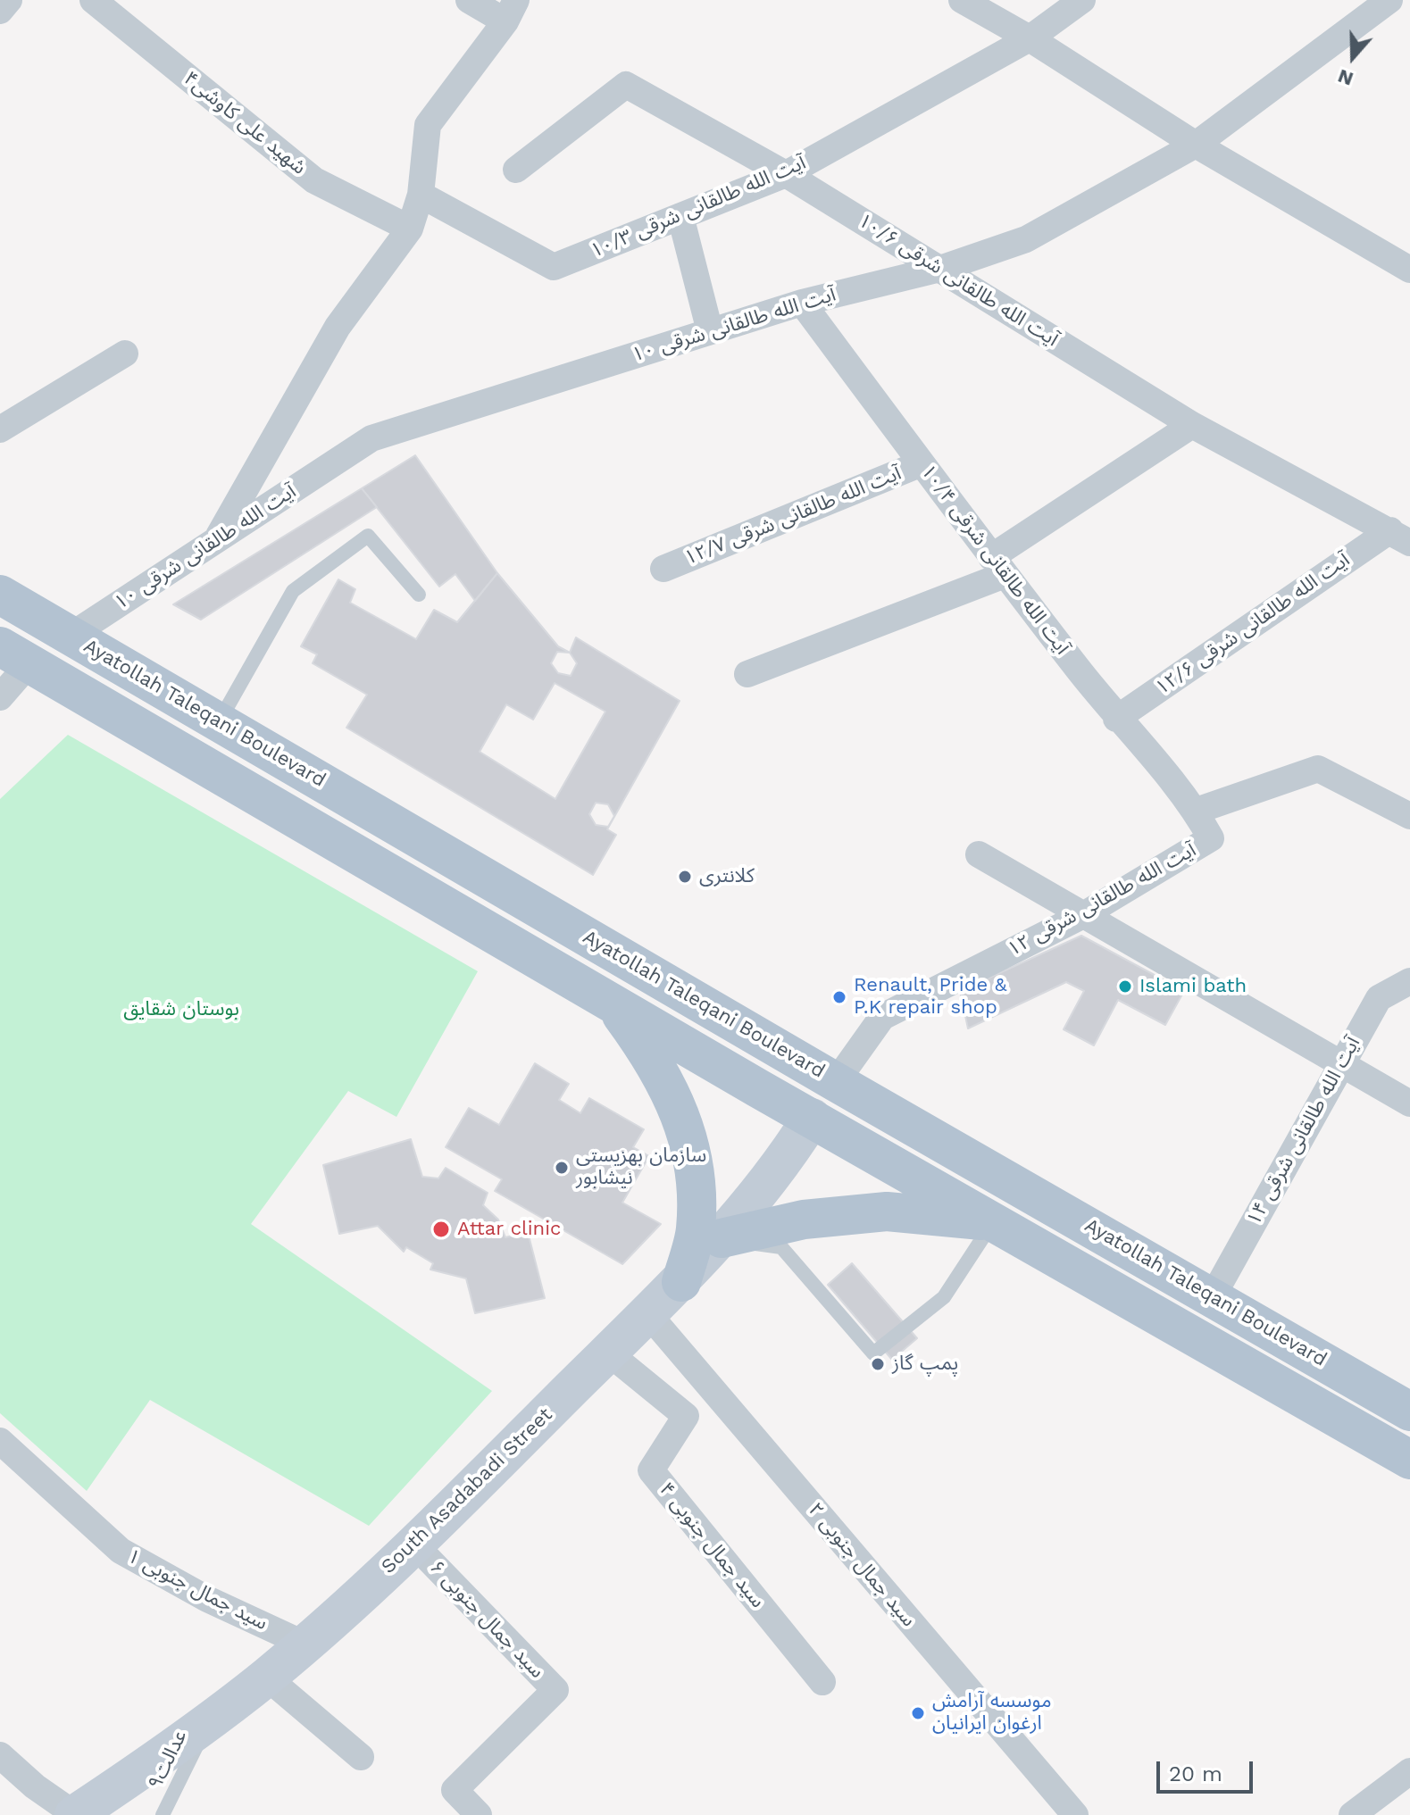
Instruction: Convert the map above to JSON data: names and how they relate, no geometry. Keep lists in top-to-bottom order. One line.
{"streets":{"main road":["Ayatollah Taleqani Boulevard","South Asadabadi Street"],"street":["شهید علی کاوشی۴","آیت الله طالقانی شرقی ۱۰/۳","آیت الله طالقانی شرقی ۱۰/۶","آیت الله طالقانی شرقی ۱۰","آیت الله طالقانی شرقی ۱۲/۷","آیت الله طالقانی شرقی ۱۰/۴","آیت الله طالقانی شرقی ۱۲/۶","آیت الله طالقانی شرقی ۱۲","آیت الله طالقانی شرقی ۱۴","سید جمال جنوبی ۴","سید جمال جنوبی ۲","سید جمال جنوبی ۱","سید جمال جنوبی ۶"],"lane":["عدالت۹"]},"crossings":[["آیت الله طالقانی شرقی ۱۰/۳","آیت الله طالقانی شرقی ۱۰/۶"],["آیت الله طالقانی شرقی ۱۰/۶","آیت الله طالقانی شرقی ۱۰"],["آیت الله طالقانی شرقی ۱۰/۶","آیت الله طالقانی شرقی ۱۲/۶"],["آیت الله طالقانی شرقی ۱۰","آیت الله طالقانی شرقی ۱۰/۴"],["آیت الله طالقانی شرقی ۱۰","Ayatollah Taleqani Boulevard"],["آیت الله طالقانی شرقی ۱۲/۷","آیت الله طالقانی شرقی ۱۰/۴"],["آیت الله طالقانی شرقی ۱۰/۴","آیت الله طالقانی شرقی ۱۲/۶"],["آیت الله طالقانی شرقی ۱۰/۴","آیت الله طالقانی شرقی ۱۲"],["Ayatollah Taleqani Boulevard","آیت الله طالقانی شرقی ۱۲"],["Ayatollah Taleqani Boulevard","آیت الله طالقانی شرقی ۱۴"],["South Asadabadi Street","سید جمال جنوبی ۴"],["South Asadabadi Street","سید جمال جنوبی ۲"],["South Asadabadi Street","سید جمال جنوبی ۱"],["South Asadabadi Street","سید جمال جنوبی ۶"],["South Asadabadi Street","عدالت۹"]],"parks":["بوستان شقایق"],"places":["کلانتری","Islami bath","Renault, Pride & P.K repair shop","سازمان بهزیستی نیشابور","Attar clinic","پمپ گاز","موسسه آرامش ارغوان ایرانیان"],"scale_bar":"20 m","north":"bottom"}
